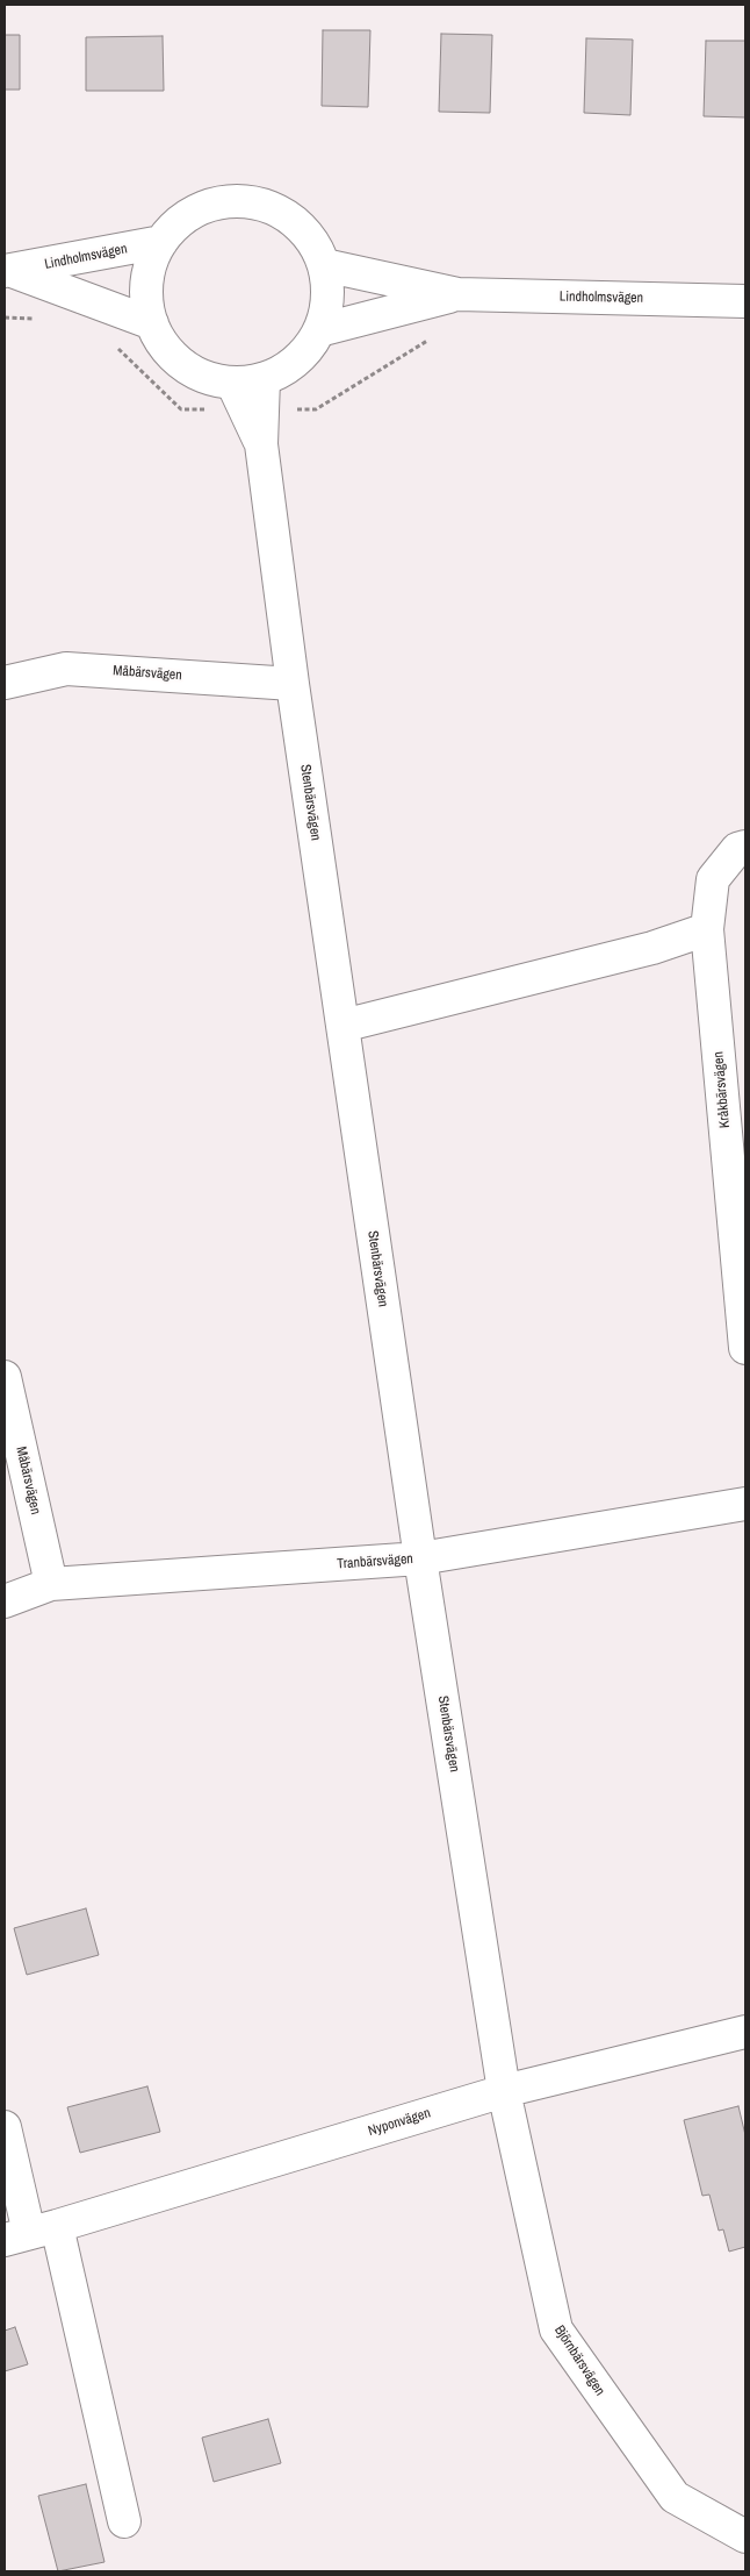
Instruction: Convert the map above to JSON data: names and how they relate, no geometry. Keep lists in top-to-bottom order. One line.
{"streets":{"street":["Lindholmsvägen","Måbärsvägen","Stenbärsvägen","Kråkbärsvägen","Tranbärsvägen","Nyponvägen","Björnbärsvägen"]},"crossings":[["Lindholmsvägen","Stenbärsvägen"],["Måbärsvägen","Stenbärsvägen"],["Måbärsvägen","Tranbärsvägen"],["Stenbärsvägen","Tranbärsvägen"],["Stenbärsvägen","Nyponvägen"],["Stenbärsvägen","Björnbärsvägen"],["Nyponvägen","Björnbärsvägen"]]}
